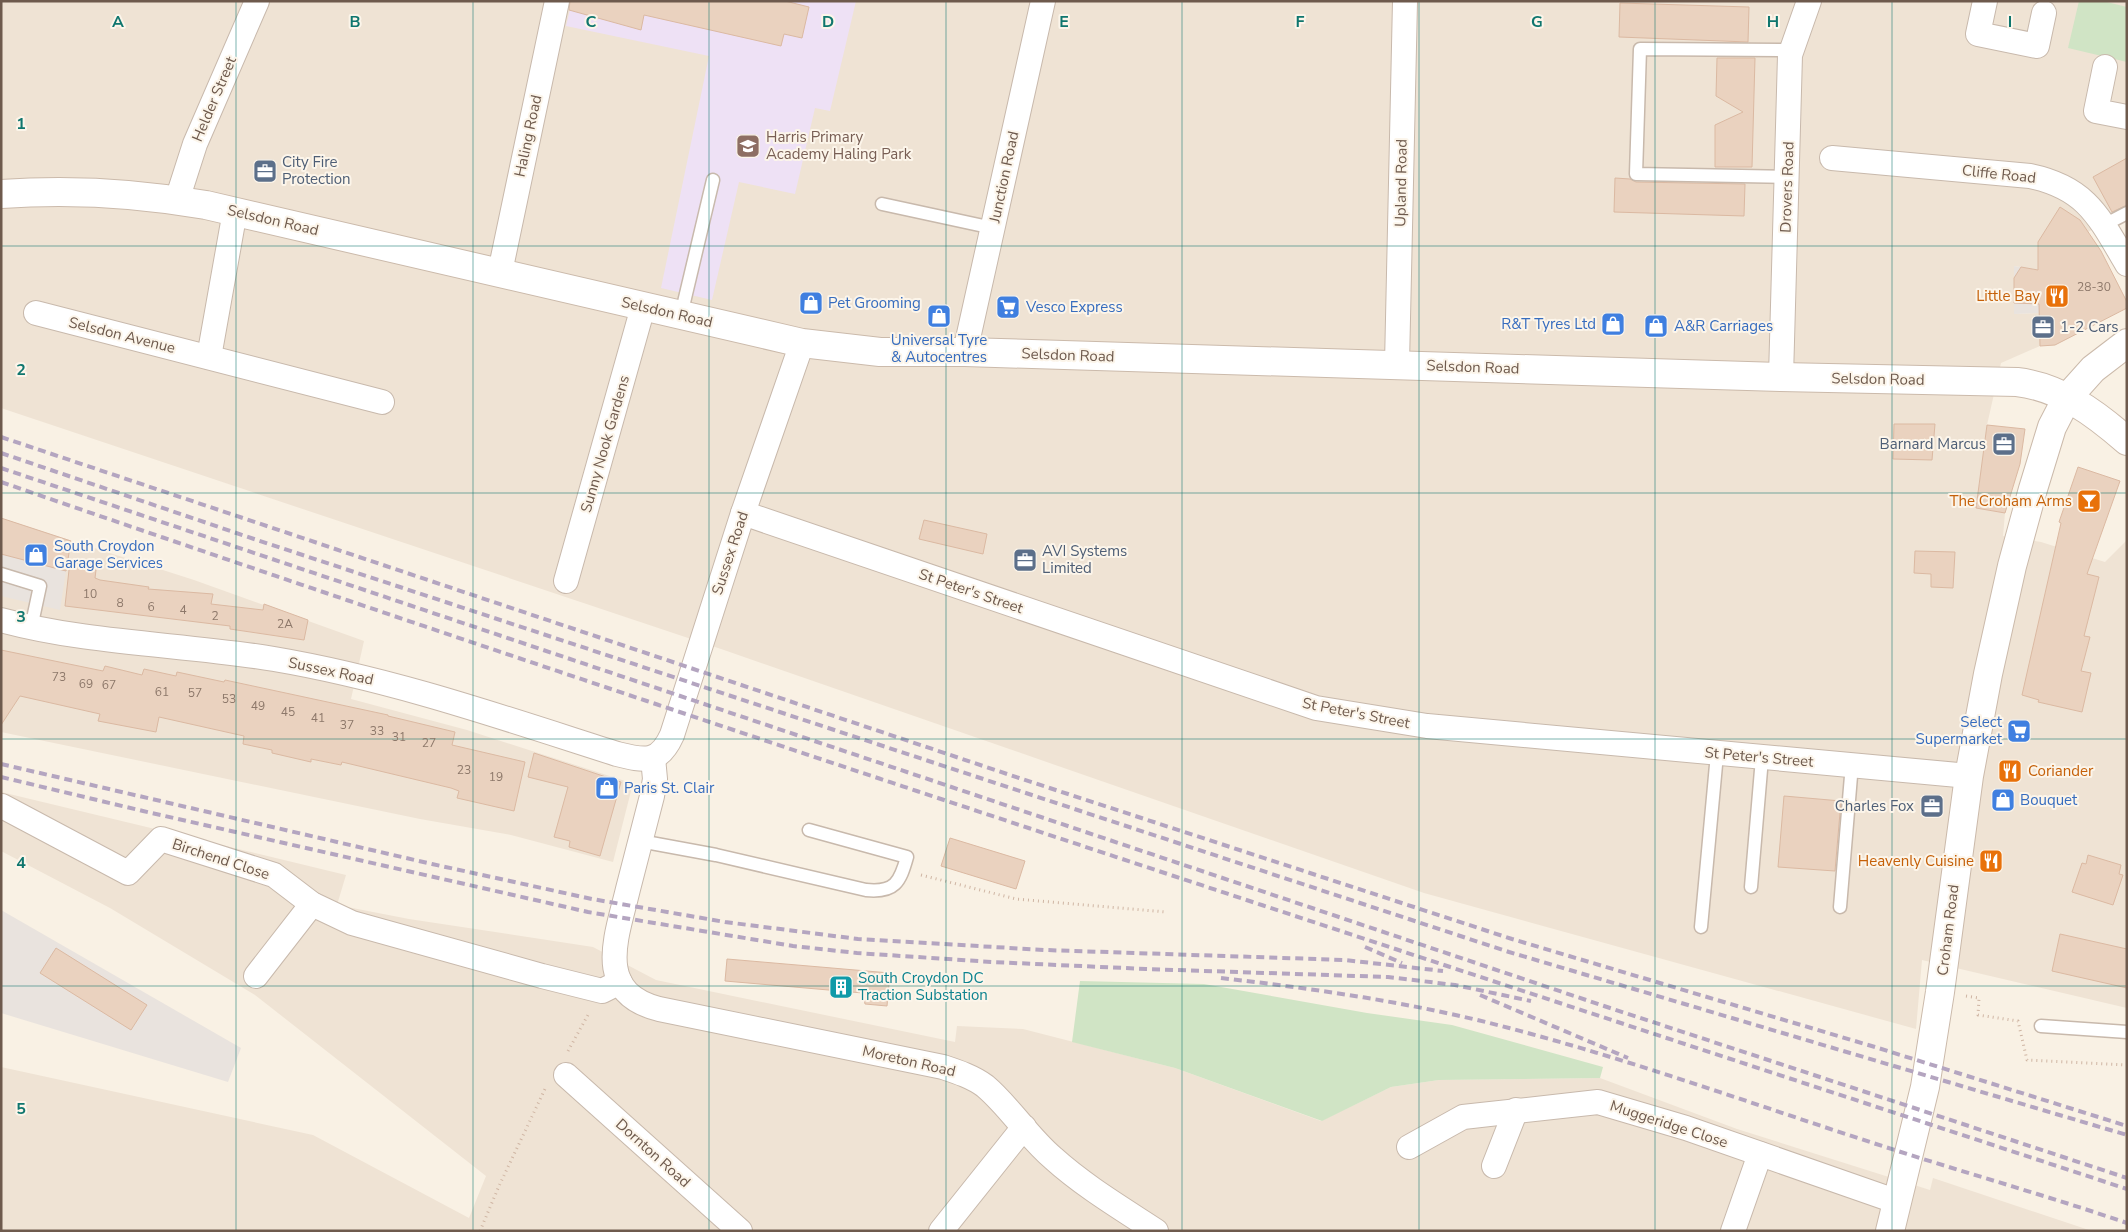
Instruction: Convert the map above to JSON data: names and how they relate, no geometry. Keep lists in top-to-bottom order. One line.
{"streets":{"main road":["Selsdon Road","Croham Road"],"street":["Helder Street","Haling Road","Cliffe Road","Junction Road","Upland Road","Drovers Road","Selsdon Avenue","Sunny Nook Gardens","Sussex Road","St Peter's Street","Birchend Close","Moreton Road","Muggeridge Close","Dornton Road"]},"crossings":[["Helder Street","Selsdon Road"],["Haling Road","Selsdon Road"],["Junction Road","Selsdon Road"],["Upland Road","Selsdon Road"],["Drovers Road","Selsdon Road"],["Selsdon Road","Sunny Nook Gardens"],["Selsdon Road","Sussex Road"],["Selsdon Road","Croham Road"],["Sussex Road","St Peter's Street"],["St Peter's Street","Croham Road"],["Birchend Close","Moreton Road"],["Croham Road","Muggeridge Close"]],"places":{"school or university":["Harris Primary Academy Haling Park"],"office":["City Fire Protection","1-2 Cars","Barnard Marcus","AVI Systems Limited","Charles Fox"],"restaurant":["Little Bay","Coriander","Heavenly Cuisine"],"shop":["Pet Grooming","Universal Tyre & Autocentres","R&T Tyres Ltd","A&R Carriages","South Croydon Garage Services","Paris St. Clair","Bouquet"],"supermarket":["Vesco Express","Select Supermarket"],"bar":["The Croham Arms"],"building":["South Croydon DC Traction Substation"]},"house_numbers":["28-30","10","8","6","4","2","2A","73","69","67","61","57","53","49","45","41","37","33","31","27","23","19"],"grid":{"columns":["A","B","C","D","E","F","G","H","I"],"rows":["1","2","3","4","5"]}}
